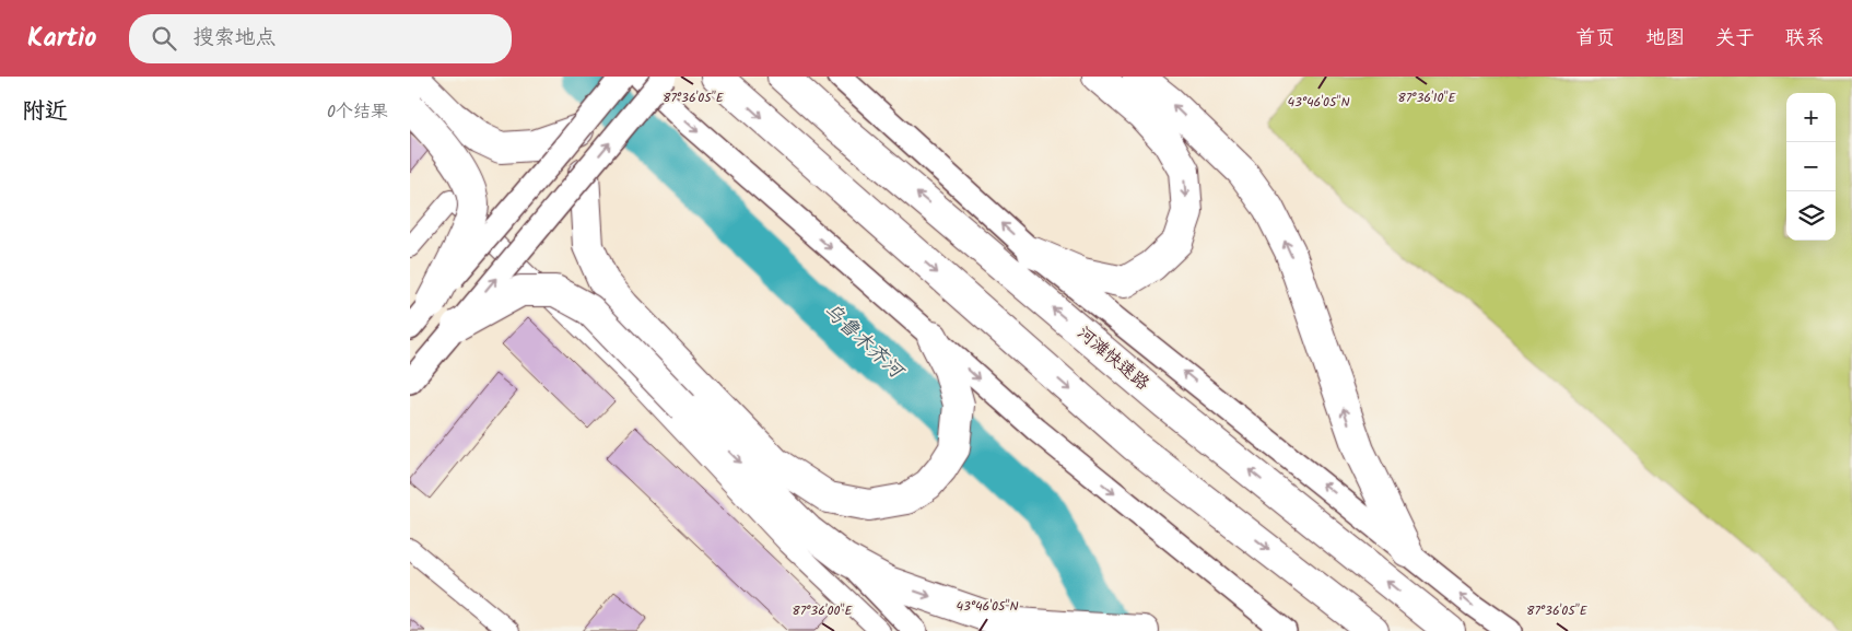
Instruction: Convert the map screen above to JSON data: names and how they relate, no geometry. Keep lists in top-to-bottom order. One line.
{"streets":{"highway":["河滩快速路"]},"water":["乌鲁木齐河"],"page":{"header":"Kartio","search":"搜索地点","nav":["首页","地图","关于","联系"],"heading":["附近","0个结果"],"map_buttons":["+","−"]},"coordinates":["87°36'10\"E","87°36'05\"E","43°46'05\"N","87°36'00\"E"]}
